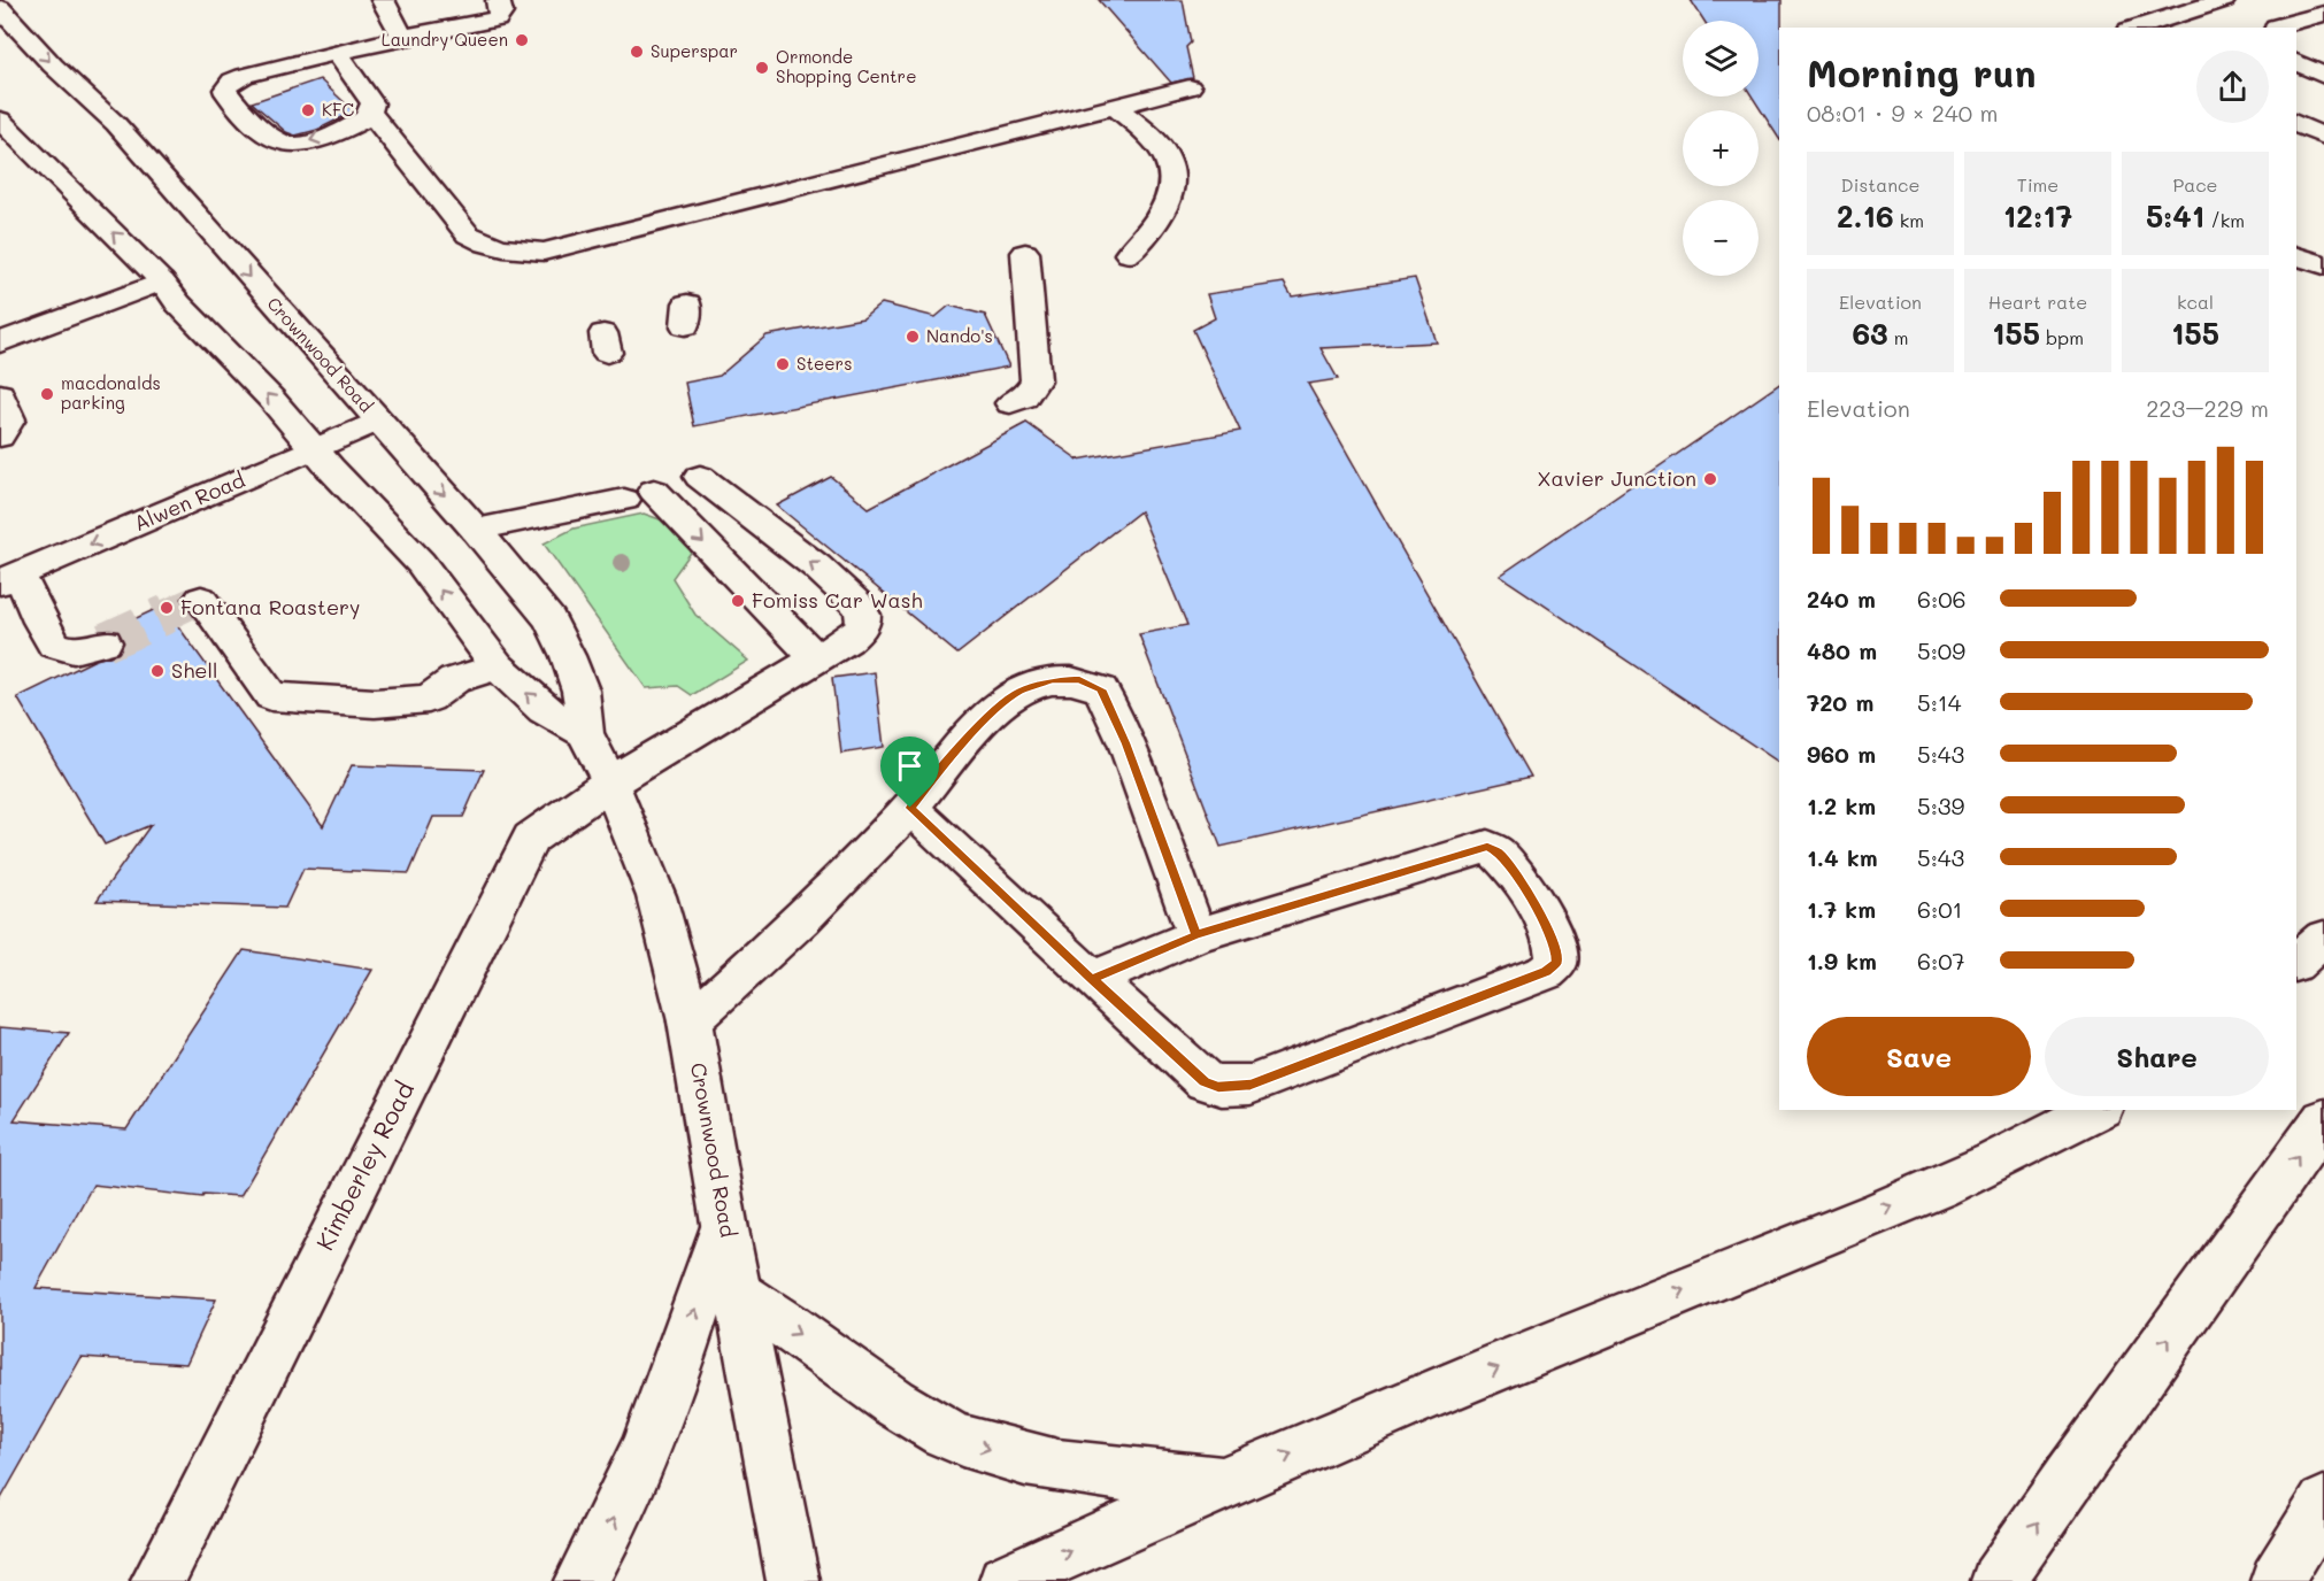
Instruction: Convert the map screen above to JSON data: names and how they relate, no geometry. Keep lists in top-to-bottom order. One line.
{"streets":{"main road":["Crownwood Road","Alwen Road","Kimberley Road"]},"crossings":[["Crownwood Road","Alwen Road"],["Crownwood Road","Kimberley Road"]],"places":["Laundry Queen","Superspar","Ormonde Shopping Centre","KFC","Nando's","Steers","macdonalds parking","Xavier Junction","Fomiss Car Wash","Fontana Roastery","Shell"],"page":{"map_buttons":["+","−"],"heading":["Morning run","08:01 · 9 × 240 m"],"stats":[["Distance","2.16 km"],["Time","12:17"],["Pace","5:41 /km"],["Elevation","63 m"],["Heart rate","155 bpm"],["kcal","155"]],"chart":["Elevation","223–229 m"],"list":[{"name":"240 m","note":"6:06"},{"name":"480 m","note":"5:09"},{"name":"720 m","note":"5:14"},{"name":"960 m","note":"5:43"},{"name":"1.2 km","note":"5:39"},{"name":"1.4 km","note":"5:43"},{"name":"1.7 km","note":"6:01"},{"name":"1.9 km","note":"6:07"}],"buttons":["Save","Share"]}}
